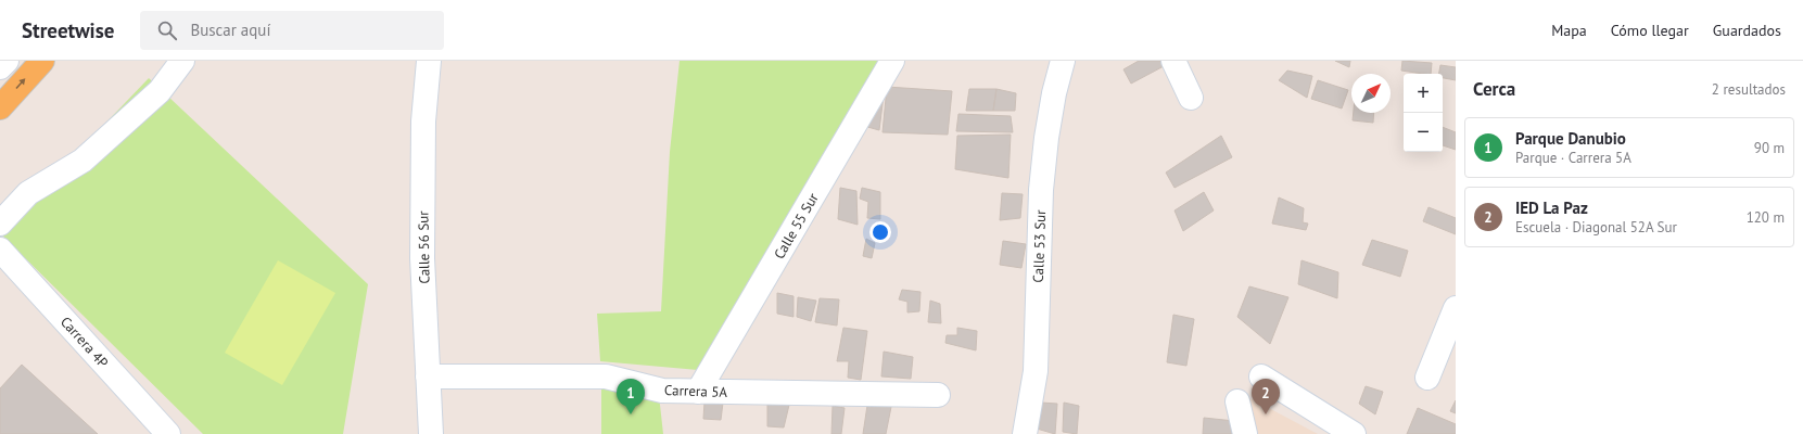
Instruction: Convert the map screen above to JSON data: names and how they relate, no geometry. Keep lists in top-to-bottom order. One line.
{"streets":{"street":["Calle 55 Sur","Calle 53 Sur","Calle 56 Sur","Carrera 4P","Carrera 5A"]},"crossings":[["Calle 55 Sur","Carrera 5A"],["Calle 56 Sur","Carrera 5A"]],"north":"top right","page":{"header":"Streetwise","search":"Buscar aquí","nav":["Mapa","Cómo llegar","Guardados"],"heading":["Cerca","2 resultados"],"map_buttons":["+","−"],"list":[{"mark":"1","name":"Parque Danubio","note":"Parque · Carrera 5A","value":"90 m"},{"mark":"2","name":"IED La Paz","note":"Escuela · Diagonal 52A Sur","value":"120 m"}],"pins":["1","2"]}}
